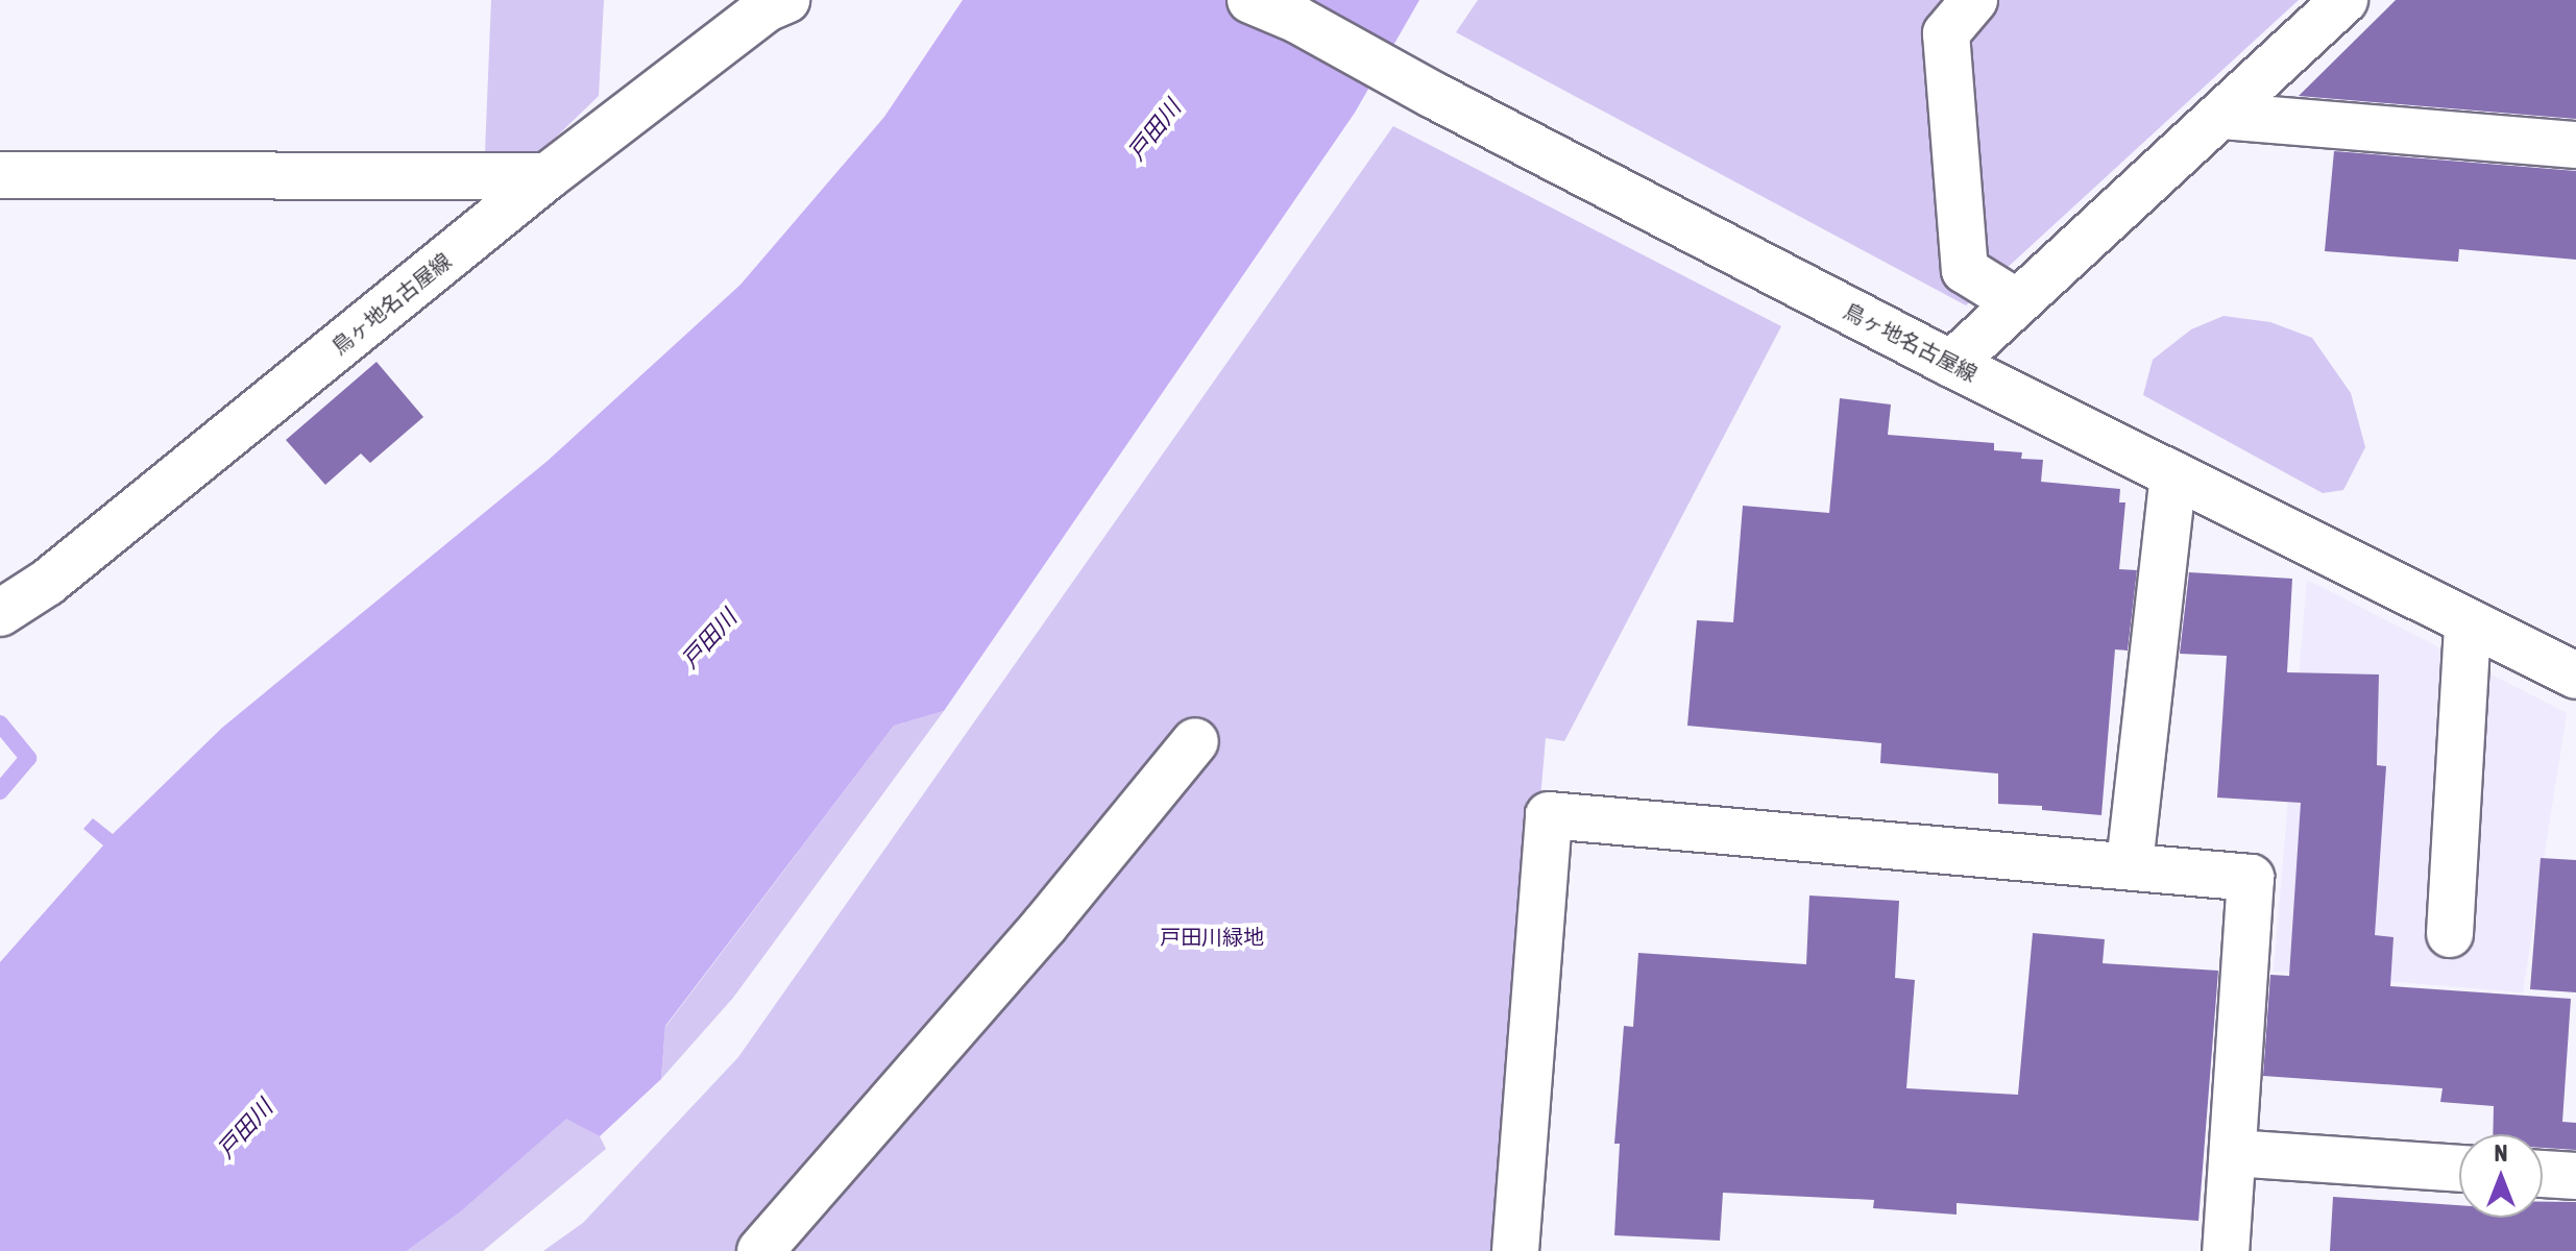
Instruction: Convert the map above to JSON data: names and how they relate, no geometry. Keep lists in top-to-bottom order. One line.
{"streets":{"street":["鳥ヶ地名古屋線"]},"water":["戸田川"],"parks":["戸田川緑地"],"north":"top"}
